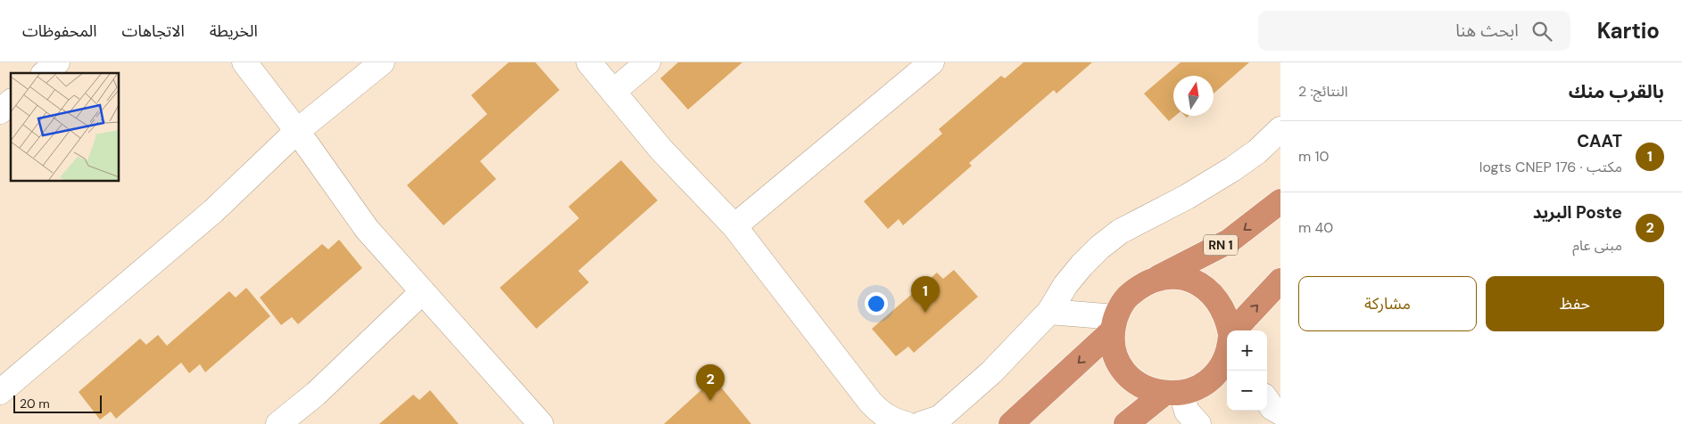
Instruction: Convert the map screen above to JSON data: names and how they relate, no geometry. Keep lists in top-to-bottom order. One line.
{"streets":{"highway":["RN 1"]},"scale_bar":"20 m","north":"top","page":{"header":"Kartio","search":"ابحث هنا","nav":["الخريطة","الاتجاهات","المحفوظات"],"heading":["بالقرب منك","النتائج: 2"],"list":[{"mark":"1","name":"CAAT","note":"مكتب · 176 logts CNEP","value":"10 m"},{"mark":"2","name":"Poste البريد","note":"مبنى عام","value":"40 m"}],"buttons":["حفظ","مشاركة"],"pins":["1","2"],"map_buttons":["+","−"],"scale":"20 m"}}
